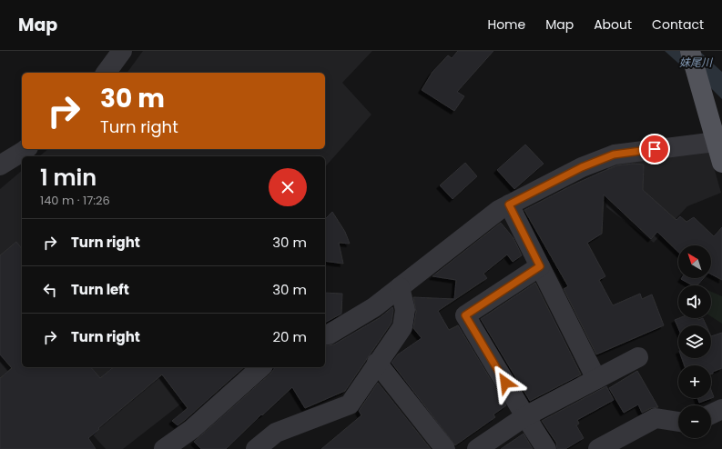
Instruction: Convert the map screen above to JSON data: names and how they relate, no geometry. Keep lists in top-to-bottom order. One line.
{"water":["妹尾川"],"north":"top left","page":{"header":"Map","nav":["Home","Map","About","Contact"],"turn":["30 m","Turn right"],"heading":["1 min","140 m · 17:26"],"list":[{"name":"Turn right","value":"30 m"},{"name":"Turn left","value":"30 m"},{"name":"Turn right","value":"20 m"}],"map_buttons":["+","−"]}}
